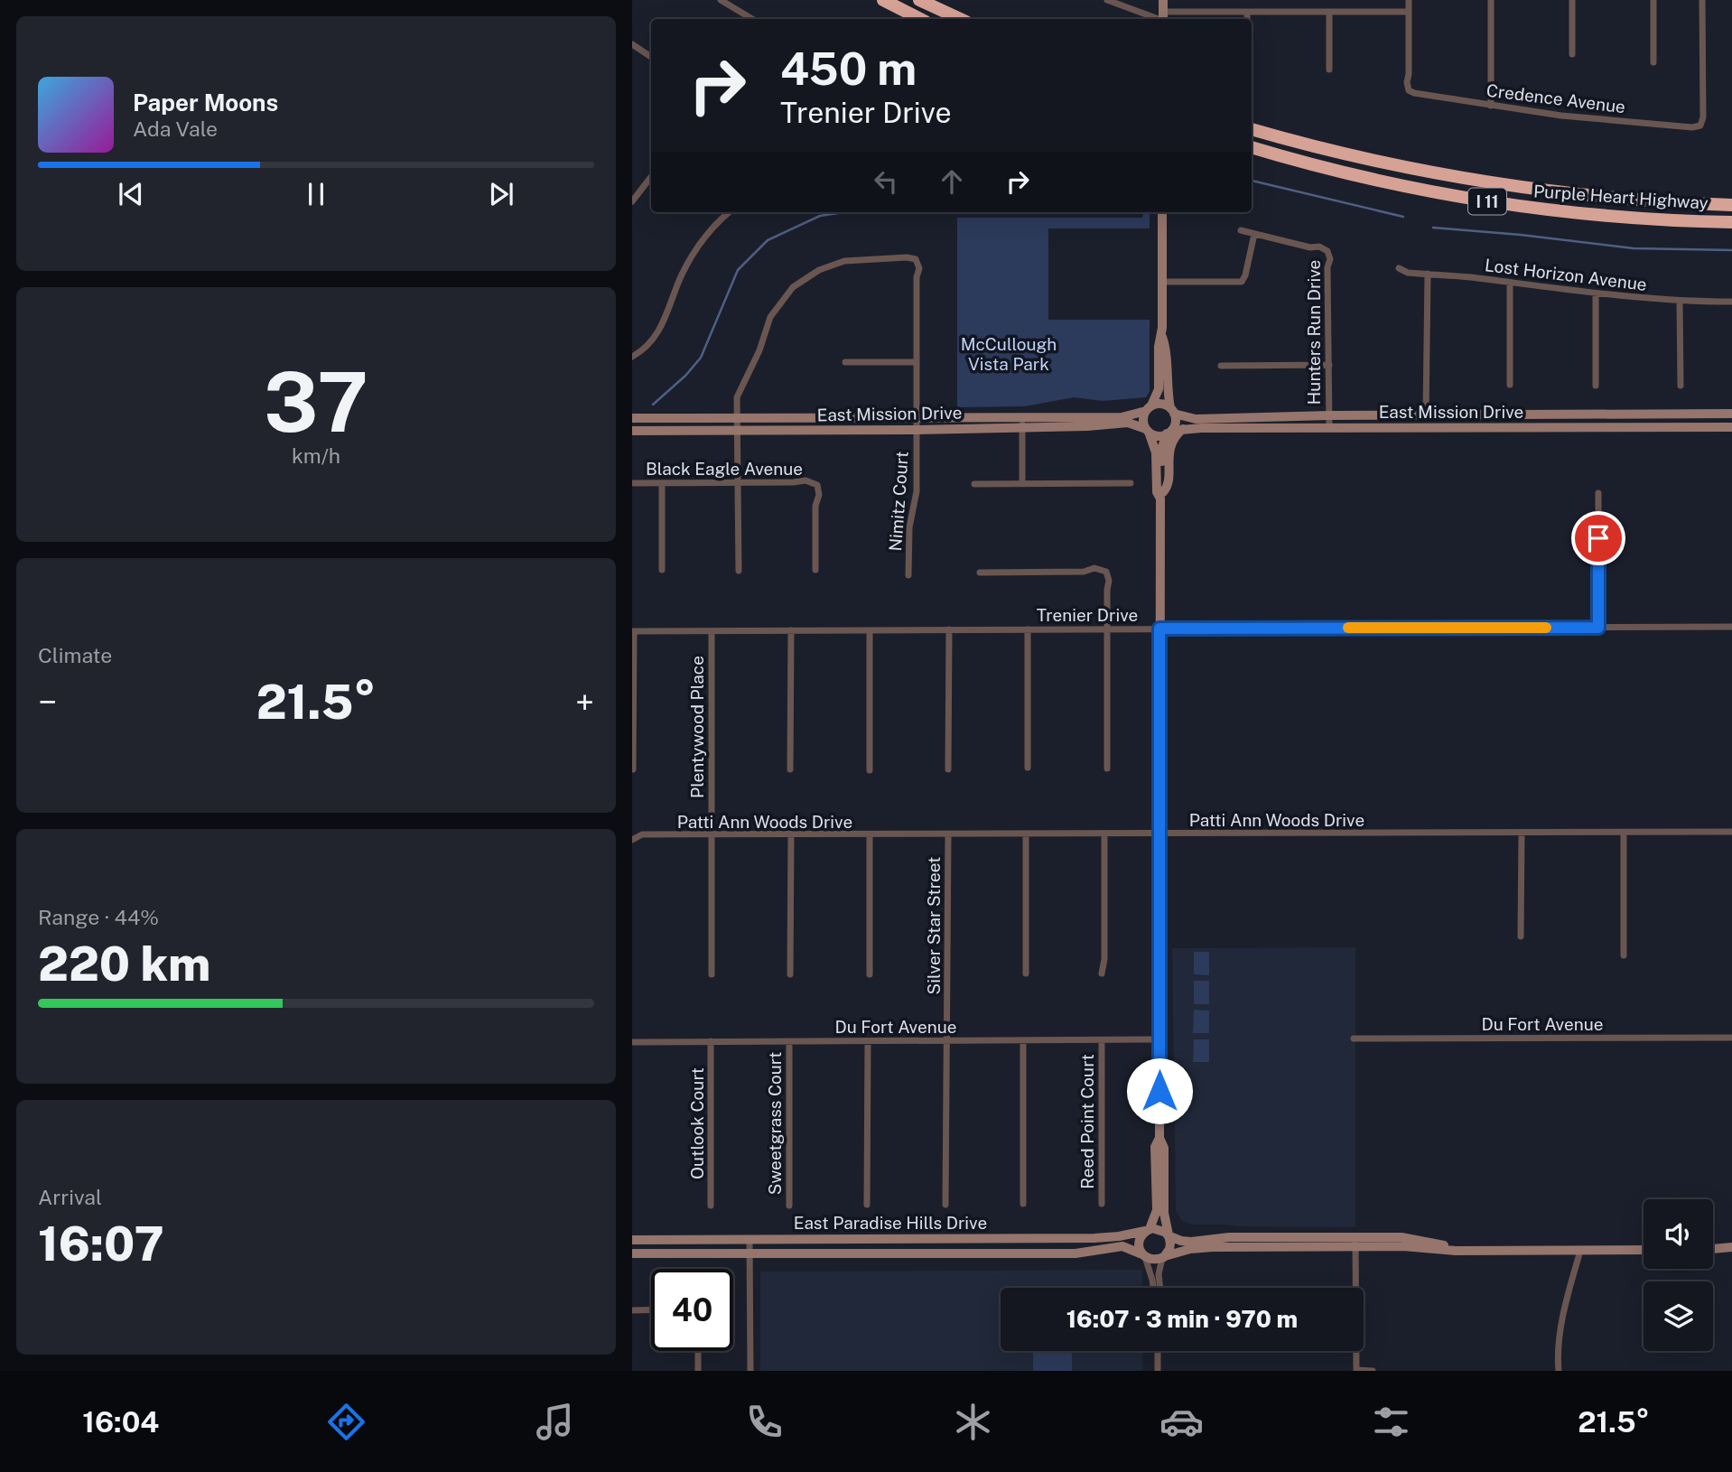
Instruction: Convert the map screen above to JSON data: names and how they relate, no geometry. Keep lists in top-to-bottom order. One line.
{"streets":{"highway":["Purple Heart Highway","I 11"],"street":["Credence Avenue","Lost Horizon Avenue","Hunters Run Drive","East Mission Drive","Black Eagle Avenue","Nimitz Court","Trenier Drive","Plentywood Place","Patti Ann Woods Drive","Silver Star Street","Du Fort Avenue","Reed Point Court","Outlook Court","Sweetgrass Court","East Paradise Hills Drive"]},"crossings":[["Hunters Run Drive","East Mission Drive"],["East Mission Drive","Nimitz Court"],["Trenier Drive","Plentywood Place"],["Plentywood Place","Patti Ann Woods Drive"],["Patti Ann Woods Drive","Silver Star Street"],["Silver Star Street","Du Fort Avenue"],["Du Fort Avenue","Reed Point Court"],["Du Fort Avenue","Outlook Court"],["Du Fort Avenue","Sweetgrass Court"]],"parks":["McCullough Vista Park"],"page":{"turn":["450 m","Trenier Drive"],"song":["Paper Moons","Ada Vale"],"tile":[["37","km/h"],"Climate",["Range · 44%","220 km"],["Arrival","16:07"]],"heat":["−","21.5°","+"],"limit":"40","trip":"16:07 · 3 min · 970 m","tabs":["16:04","21.5°"]}}
